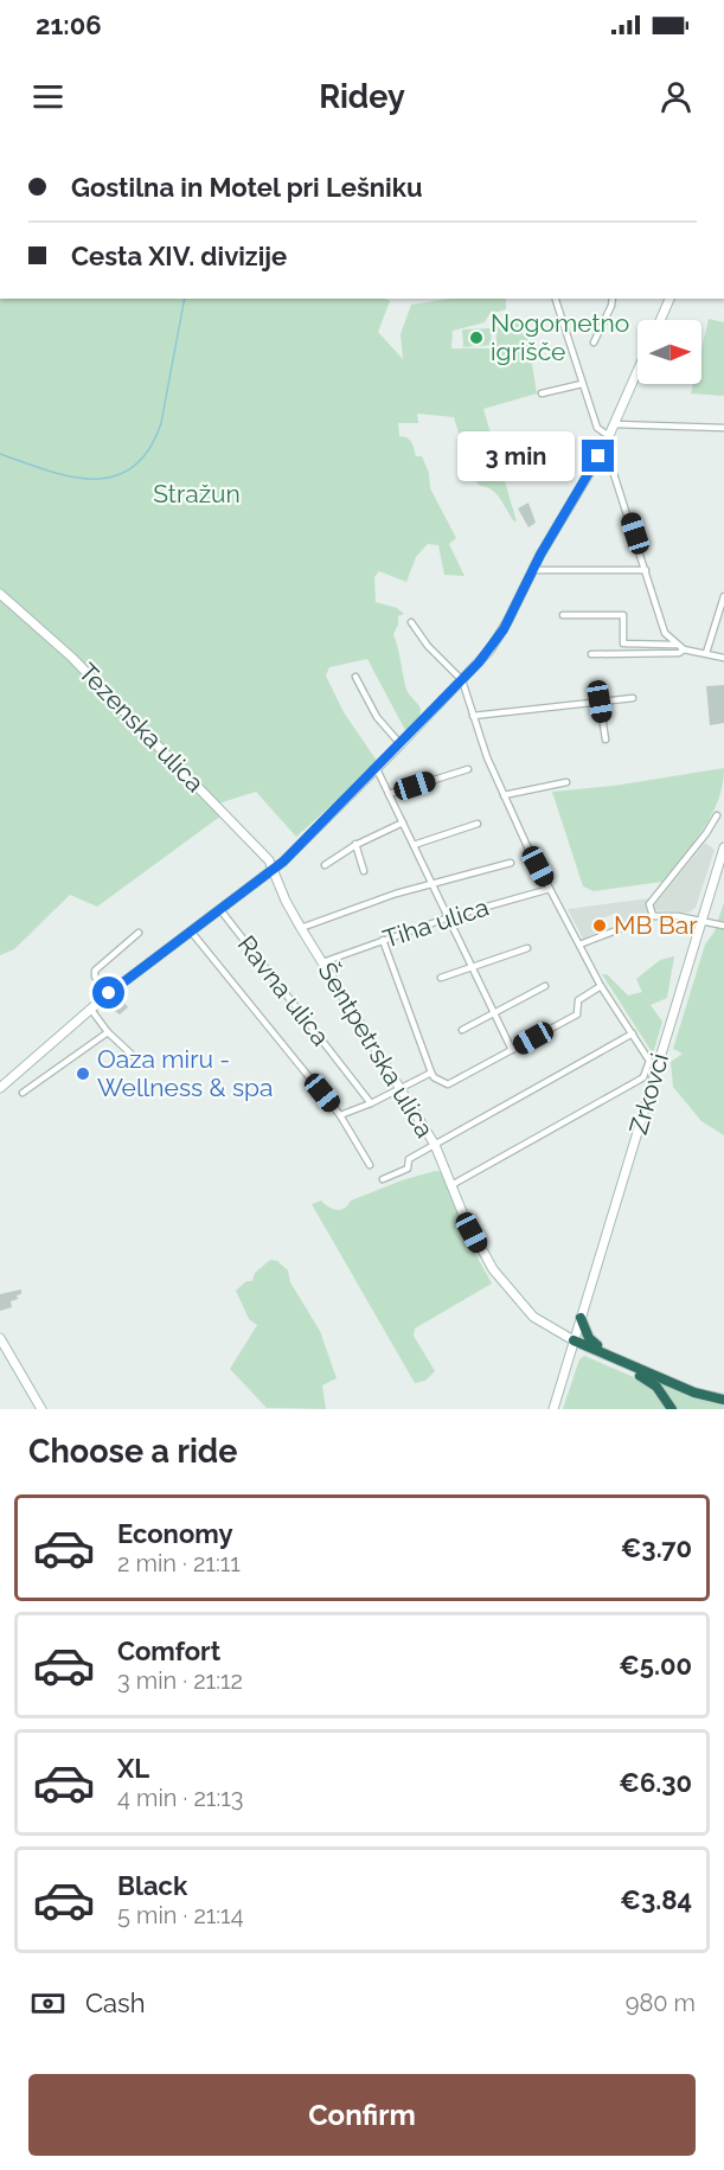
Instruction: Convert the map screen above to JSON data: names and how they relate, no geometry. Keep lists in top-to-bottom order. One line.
{"streets":{"street":["Tezenska ulica","Tiha ulica","Ravna ulica","Šentpetrska ulica","Zrkovci"]},"crossings":[["Tezenska ulica","Šentpetrska ulica"],["Tiha ulica","Šentpetrska ulica"],["Šentpetrska ulica","Zrkovci"]],"parks":["Stražun"],"places":["Nogometno igrišče","MB Bar","Oaza miru - Wellness & spa"],"north":"right","page":{"status":"21:06","header":"Ridey","banner":["Gostilna in Motel pri Lešniku","Cesta XIV. divizije"],"bubble":"3 min","heading":"Choose a ride","list":[{"name":"Economy","note":"2 min · 21:11","value":"€3.70"},{"name":"Comfort","note":"3 min · 21:12","value":"€5.00"},{"name":"XL","note":"4 min · 21:13","value":"€6.30"},{"name":"Black","note":"5 min · 21:14","value":"€3.84"}],"pay":["Cash","980 m"],"buttons":"Confirm"}}
